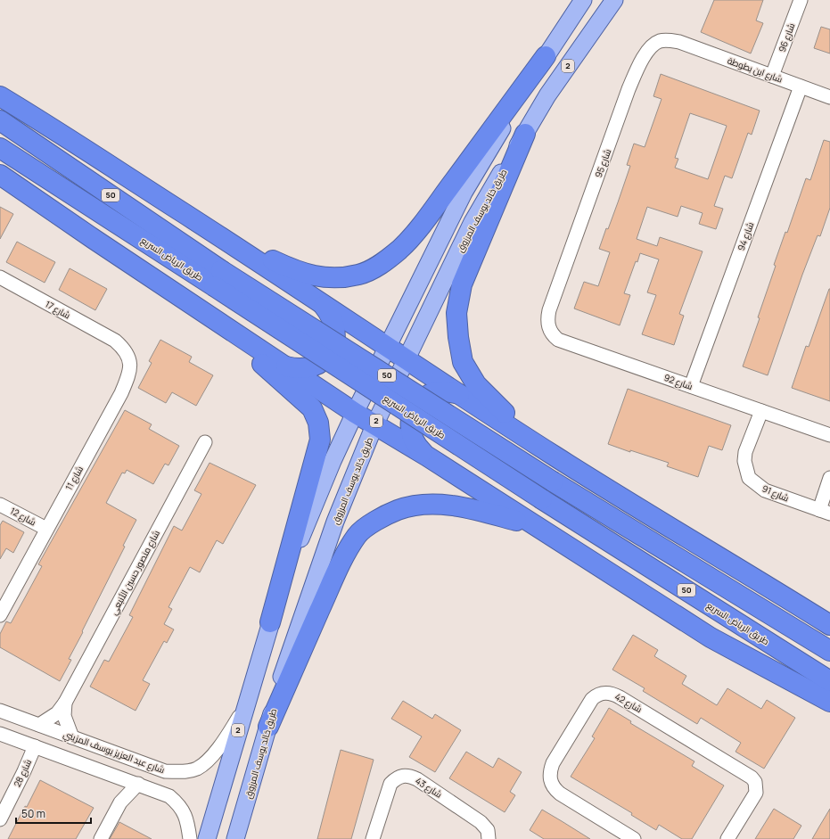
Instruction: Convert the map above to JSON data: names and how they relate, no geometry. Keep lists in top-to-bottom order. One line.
{"streets":{"highway":["50","طريق الرياض السريع"],"main road":["2","طريق خالد يوسف المرزوق"],"street":["شارع 96","شارع ابن بطوطة","شارع 95","شارع 94","شارع 17","شارع 92","شارع 11","شارع 91","شارع 12","شارع منصور حسين الأنبعي","شارع 42","شارع عبد العزيز يوسف المزيني","شارع 28","شارع 43"]},"crossings":[["شارع 96","شارع ابن بطوطة"],["2","شارع عبد العزيز يوسف المزيني"],["شارع ابن بطوطة","شارع 95"],["شارع ابن بطوطة","شارع 94"],["شارع 95","شارع 92"],["شارع 94","شارع 92"],["شارع 17","شارع 11"],["شارع 92","شارع 91"],["شارع 11","شارع 12"],["شارع منصور حسين الأنبعي","شارع عبد العزيز يوسف المزيني"]],"scale_bar":"50 m"}
